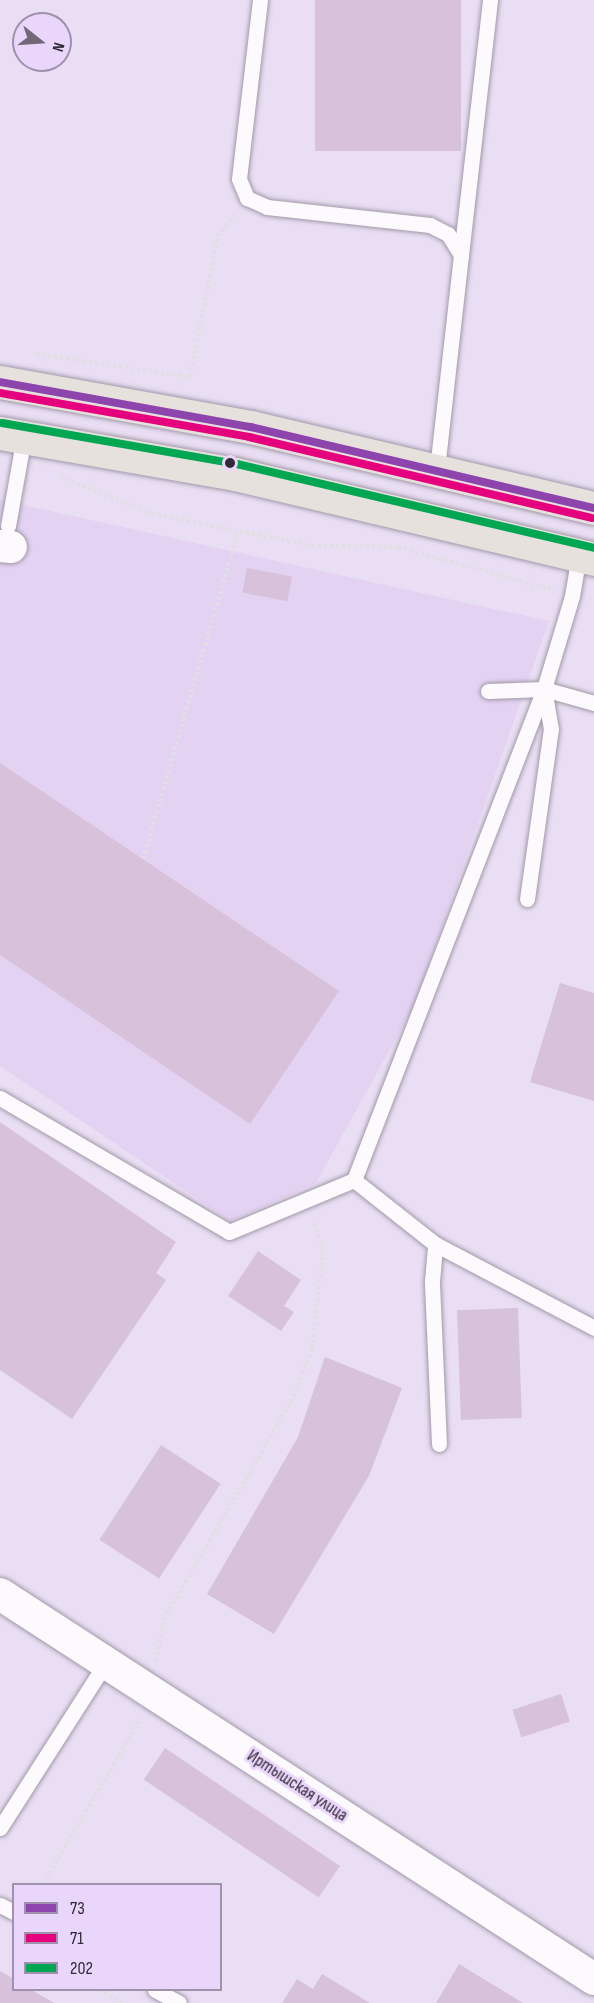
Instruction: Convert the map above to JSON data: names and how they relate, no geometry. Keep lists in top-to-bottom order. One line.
{"streets":{"street":["Иртышская улица"]},"lines":["transit line 73","transit line 71","transit line 202"],"legend":["73","71","202"],"north":"right"}
